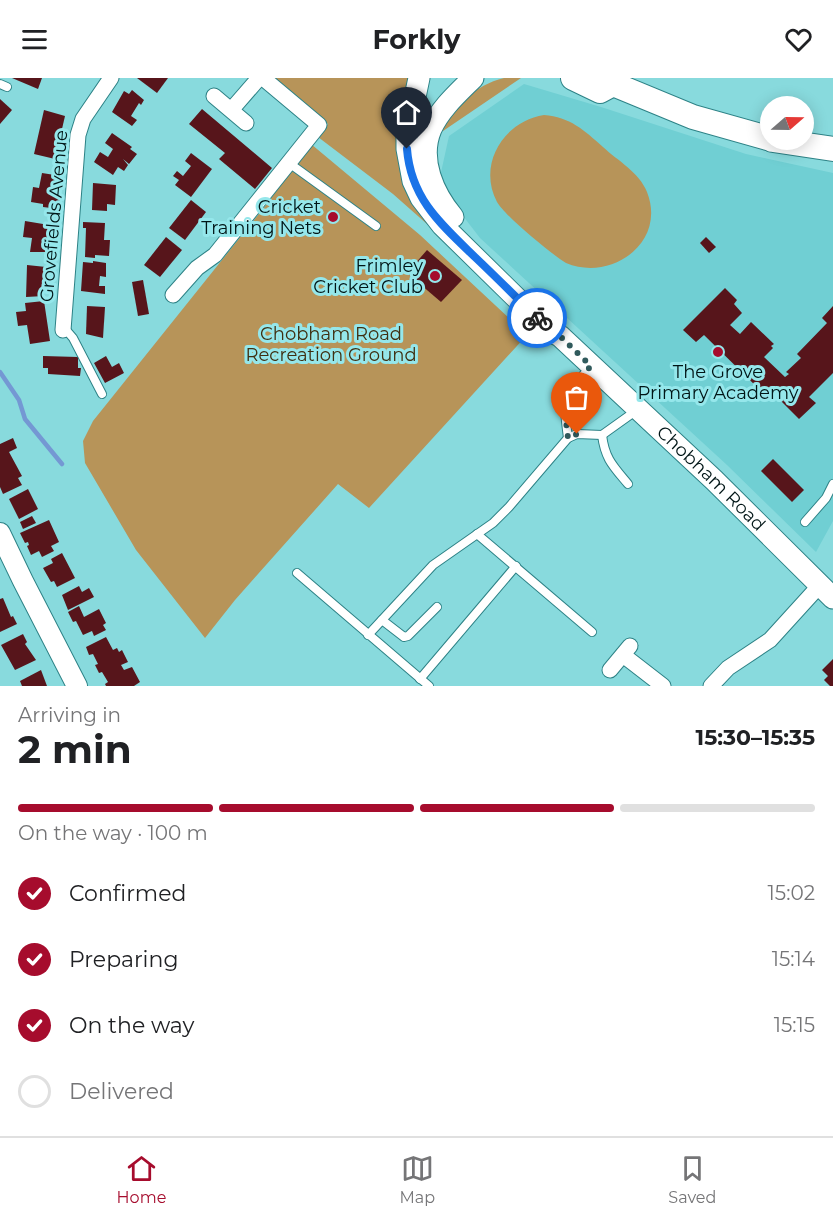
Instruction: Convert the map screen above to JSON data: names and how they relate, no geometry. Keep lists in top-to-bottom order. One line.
{"streets":{"main road":["Chobham Road"],"street":["Grovefields Avenue"]},"parks":["Chobham Road Recreation Ground"],"places":["Cricket Training Nets","Frimley Cricket Club","The Grove Primary Academy"],"north":"right","page":{"header":"Forkly","heading":["2 min","Arriving in","15:30–15:35"],"bar":"On the way · 100 m","list":[["Confirmed","15:02"],["Preparing","15:14"],["On the way","15:15"],"Delivered"],"tabs":["Home","Map","Saved"]}}
